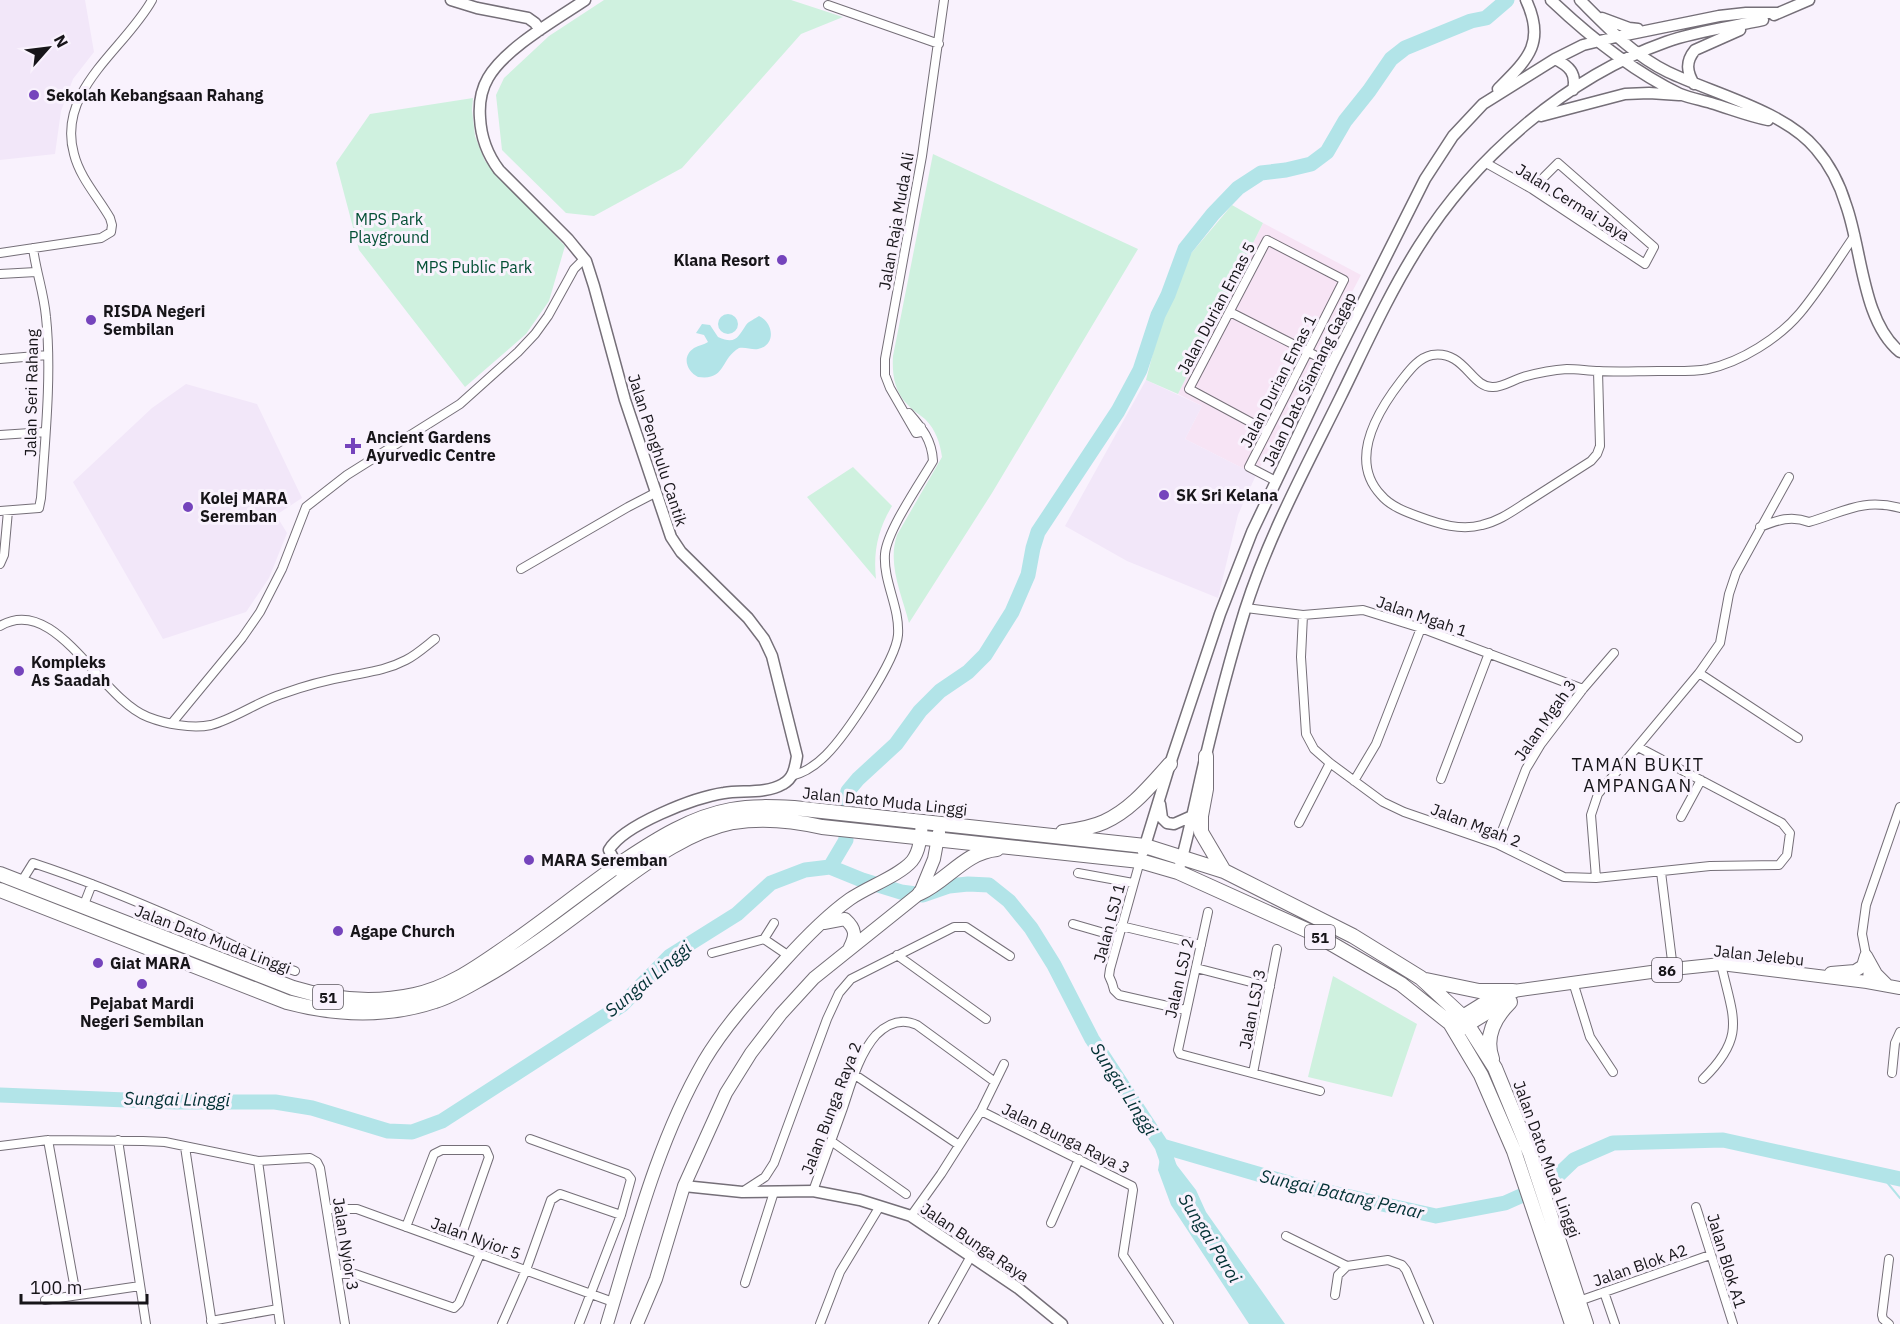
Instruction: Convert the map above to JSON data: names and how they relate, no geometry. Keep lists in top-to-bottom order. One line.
{"streets":{"highway":["Jalan Dato Muda Linggi","51"],"main road":["Jalan Dato Siamang Gagap","Jalan Penghulu Cantik","Jalan Jelebu","86","Jalan Bunga Raya"],"street":["Jalan Cermai Jaya","Jalan Raja Muda Ali","Jalan Durian Emas 5","Jalan Durian Emas 1","Jalan Seri Rahang","Jalan Mgah 1","Jalan Mgah 3","Jalan Mgah 2","Jalan LSJ 1","Jalan LSJ 2","Jalan LSJ 3","Jalan Bunga Raya 2","Jalan Bunga Raya 3","Jalan Nyior 5","Jalan Nyior 3","Jalan Blok A1","Jalan Blok A2"]},"crossings":[["Jalan Raja Muda Ali","Jalan Penghulu Cantik"],["Jalan Durian Emas 5","Jalan Durian Emas 1"],["Jalan Dato Siamang Gagap","Jalan Durian Emas 1"],["Jalan Dato Siamang Gagap","Jalan Dato Muda Linggi"],["Jalan Dato Siamang Gagap","Jalan LSJ 1"],["Jalan Mgah 1","Jalan Mgah 3"],["Jalan Mgah 1","Jalan Mgah 2"],["Jalan Mgah 3","Jalan Mgah 2"],["Jalan Dato Muda Linggi","Jalan LSJ 1"],["Jalan Dato Muda Linggi","Jalan Jelebu"],["Jalan Dato Muda Linggi","Jalan Blok A2"],["Jalan LSJ 1","Jalan LSJ 2"],["Jalan LSJ 2","Jalan LSJ 3"],["Jalan Bunga Raya 2","Jalan Bunga Raya"],["Jalan Nyior 5","Jalan Nyior 3"],["Jalan Blok A1","Jalan Blok A2"]],"districts":["TAMAN BUKIT AMPANGAN"],"water":["Sungai Linggi","Sungai Batang Penar","Sungai Paroi"],"parks":["MPS Park Playground","MPS Public Park"],"places":{"other":["Sekolah Kebangsaan Rahang","Klana Resort","RISDA Negeri Sembilan","SK Sri Kelana","Kolej MARA Seremban","Kompleks As Saadah","MARA Seremban","Agape Church","Giat MARA","Pejabat Mardi Negeri Sembilan"],"health":["Ancient Gardens Ayurvedic Centre"]},"scale_bar":"100 m","north":"top right"}
